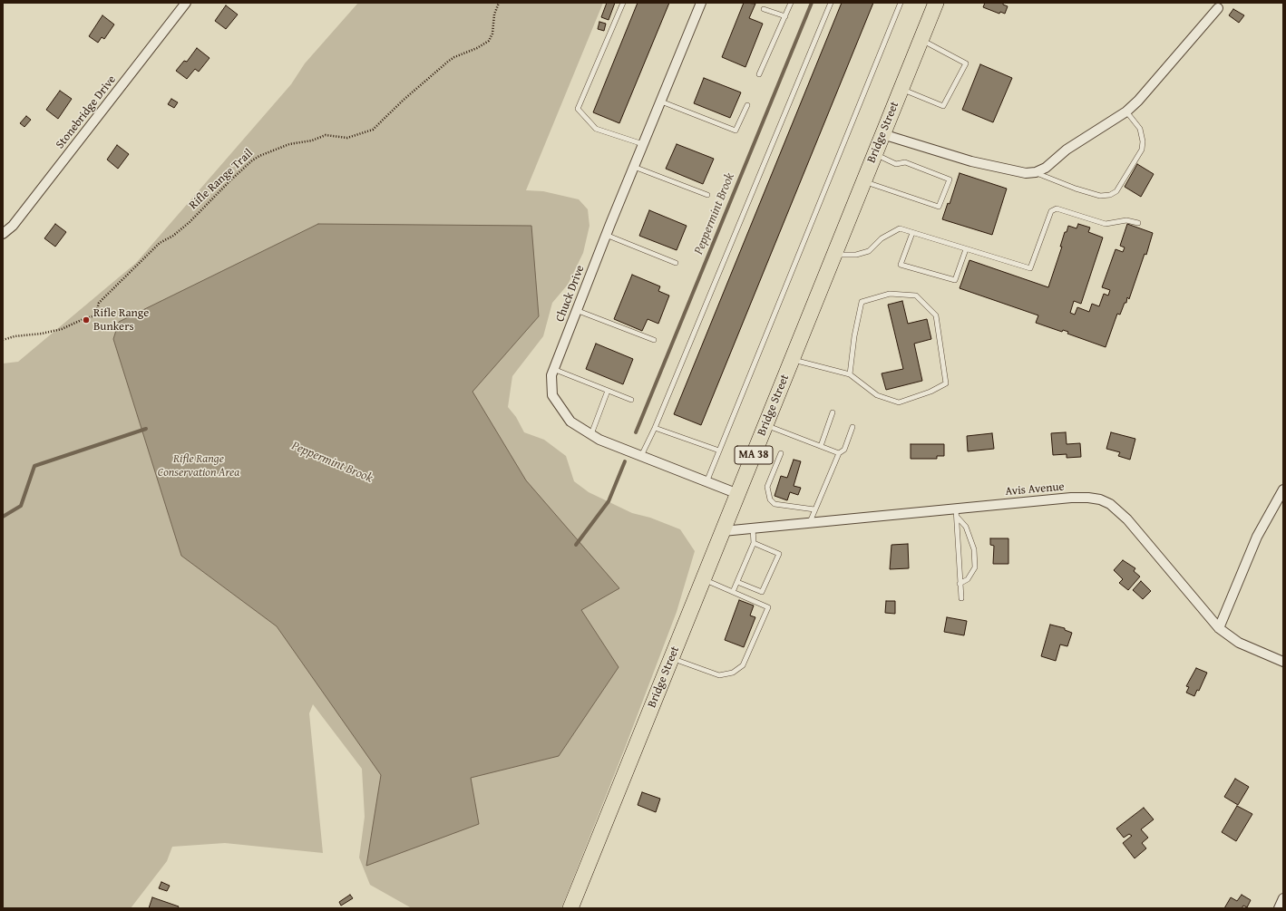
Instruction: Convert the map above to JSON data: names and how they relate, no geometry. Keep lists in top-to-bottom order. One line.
{"streets":{"main road":["Bridge Street","MA 38"],"street":["Stonebridge Drive","Chuck Drive","Avis Avenue"],"path":["Rifle Range Trail"]},"crossings":[["Bridge Street","Chuck Drive"],["Bridge Street","Avis Avenue"]],"water":["Peppermint Brook"],"parks":["Rifle Range Conservation Area"],"places":["Rifle Range Bunkers"]}
